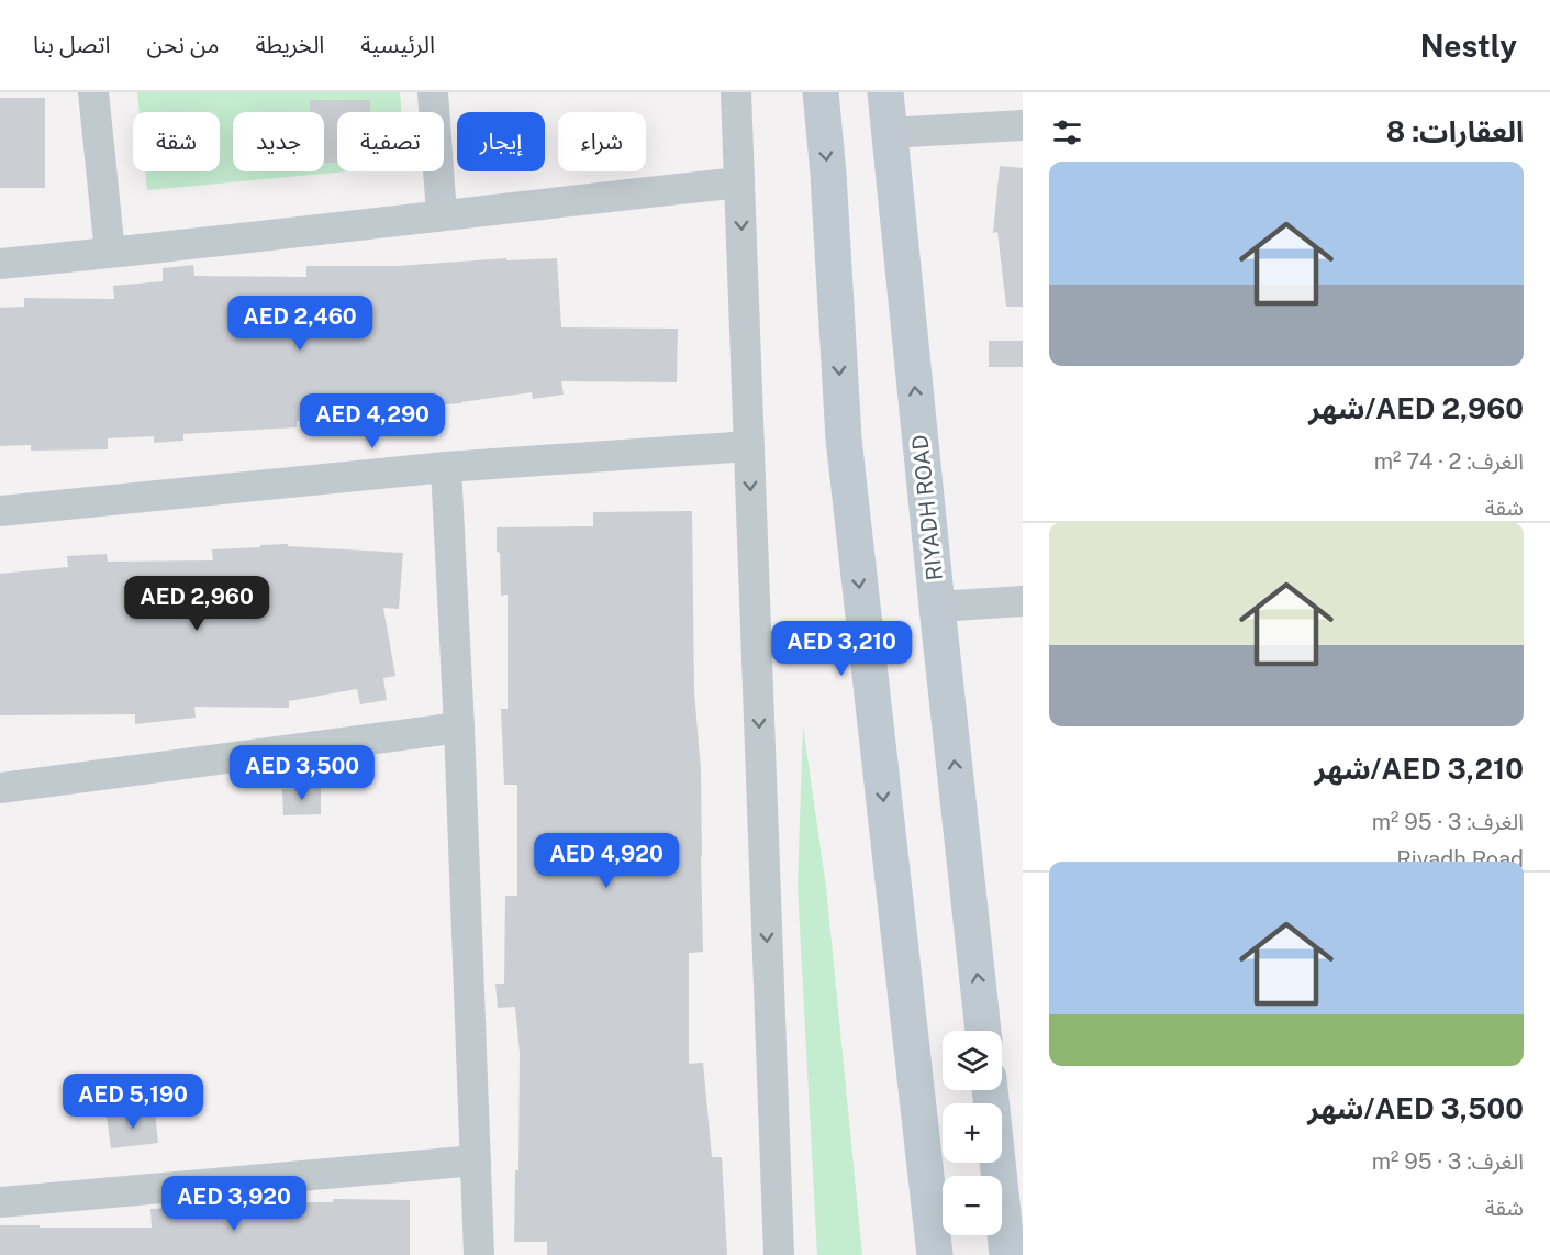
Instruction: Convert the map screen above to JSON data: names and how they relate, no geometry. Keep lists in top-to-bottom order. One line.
{"streets":{"street":["RIYADH ROAD"]},"page":{"header":"Nestly","nav":["الرئيسية","الخريطة","من نحن","اتصل بنا"],"heading":"العقارات: 8","chip":["شراء","إيجار","تصفية","جديد","شقة"],"list":[{"name":"AED 2,960/شهر","note":"الغرف: 2 · 74 m² · شقة"},{"name":"AED 3,210/شهر","note":"الغرف: 3 · 95 m² · Riyadh Road"},{"name":"AED 3,500/شهر","note":"الغرف: 3 · 95 m² · شقة"}],"price":["AED 2,460","AED 4,290","AED 2,960","AED 3,210","AED 3,500","AED 4,920","AED 5,190","AED 3,920"],"map_buttons":["+","−"]}}
